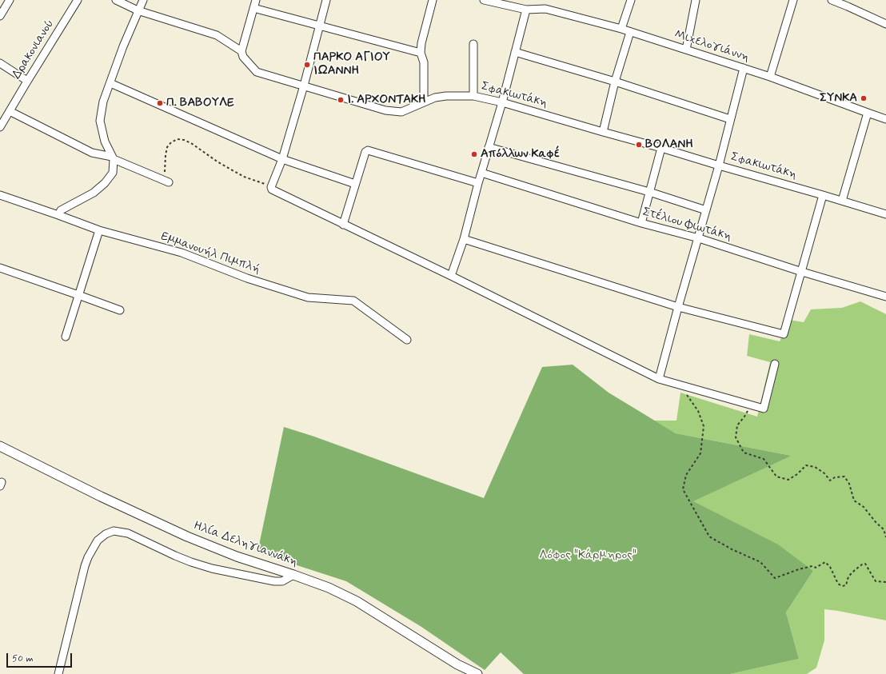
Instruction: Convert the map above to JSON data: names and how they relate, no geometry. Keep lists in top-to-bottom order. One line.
{"streets":{"street":["Μιχελογιάννη","Δρακονιανού","Σφακιωτάκη","Στέλιου Φιωτάκη","Εµµανουήλ Πιµπλή","Ηλία Δεληγιαννάκη"]},"parks":["Λόφος \"Κάρμηρος\""],"places":["ΠΑΡΚΟ ΑΓΙΟΥ ΙΩΑΝΝΗ","ΣΥΝΚΑ","Ι. ΑΡΧΟΝΤΑΚΗ","Π. ΒΑΒΟΥΛΕ","ΒΟΛΑΝΗ","Απόλλων Καφέ"],"scale_bar":"50 m"}
